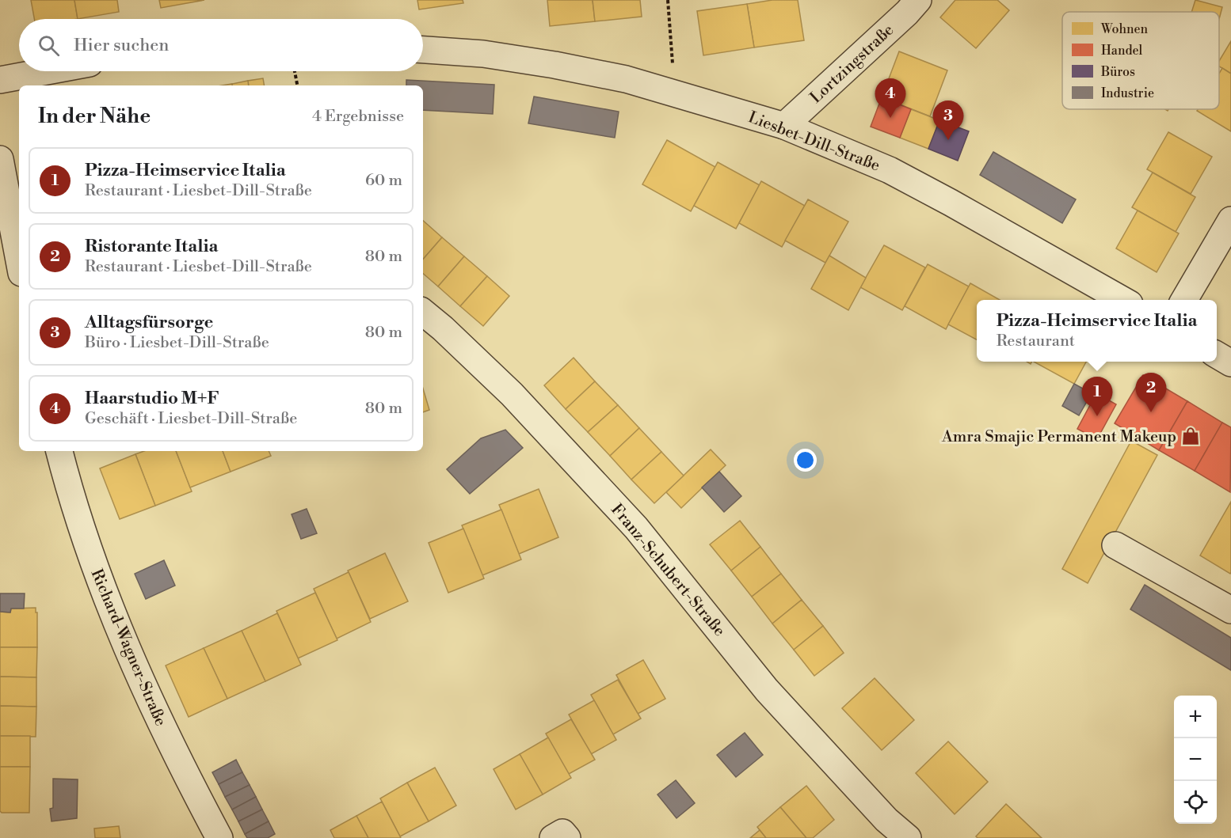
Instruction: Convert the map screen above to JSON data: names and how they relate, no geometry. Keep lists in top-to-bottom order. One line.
{"streets":{"street":["Lortzingstraße","Liesbet-Dill-Straße","Franz-Schubert-Straße","Richard-Wagner-Straße"]},"crossings":[["Lortzingstraße","Liesbet-Dill-Straße"]],"places":{"shop":["Amra Smajic Permanent Makeup"]},"legend":["Wohnen","Handel","Büros","Industrie"],"page":{"search":"Hier suchen","pins":["4","3","2","1"],"heading":["In der Nähe","4 Ergebnisse"],"list":[{"mark":"1","name":"Pizza-Heimservice Italia","note":"Restaurant · Liesbet-Dill-Straße","value":"60 m"},{"mark":"2","name":"Ristorante Italia","note":"Restaurant · Liesbet-Dill-Straße","value":"80 m"},{"mark":"3","name":"Alltagsfürsorge","note":"Büro · Liesbet-Dill-Straße","value":"80 m"},{"mark":"4","name":"Haarstudio M+F","note":"Geschäft · Liesbet-Dill-Straße","value":"80 m"}],"popup":["Pizza-Heimservice Italia","Restaurant"],"map_buttons":["+","−"]}}
